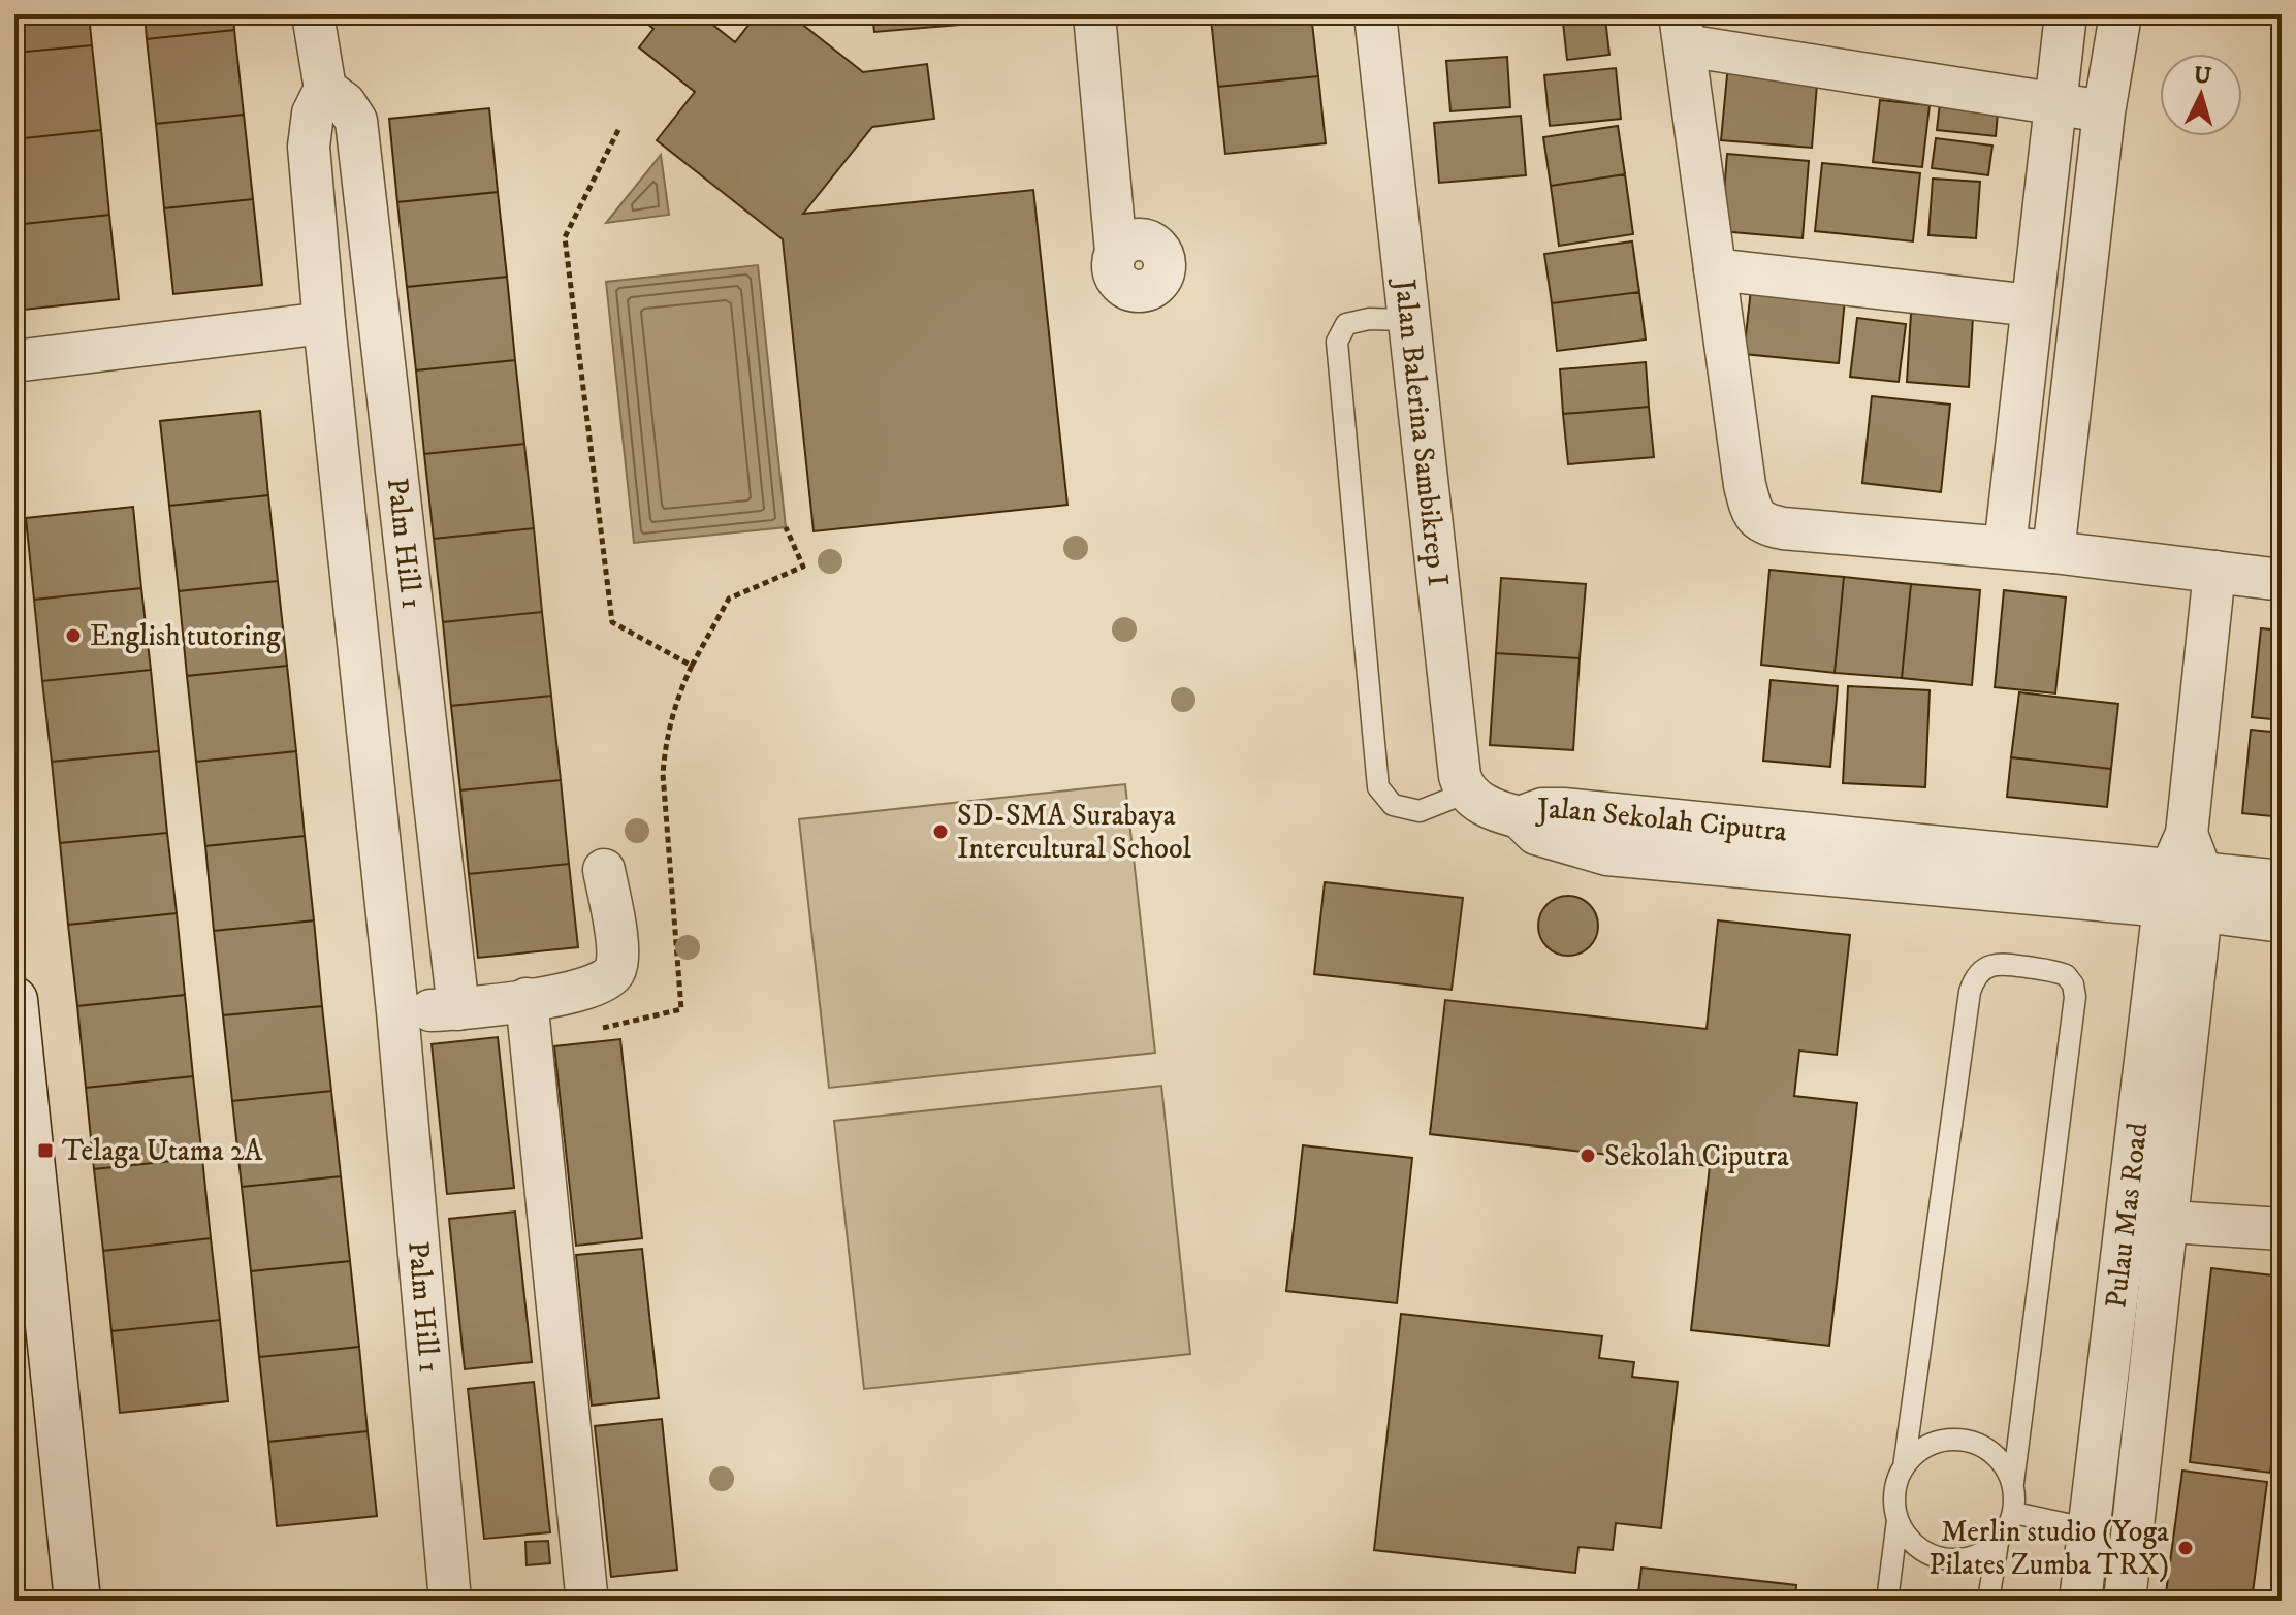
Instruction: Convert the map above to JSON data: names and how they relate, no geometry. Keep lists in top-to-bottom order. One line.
{"streets":{"street":["Jalan Balerina Sambikrep I","Palm Hill 1","Jalan Sekolah Ciputra","Pulau Mas Road"]},"crossings":[["Jalan Balerina Sambikrep I","Jalan Sekolah Ciputra"],["Jalan Sekolah Ciputra","Pulau Mas Road"]],"places":{"other":["English tutoring","SD-SMA Surabaya Intercultural School","Sekolah Ciputra","Merlin studio (Yoga Pilates Zumba TRX)"],"transit":["Telaga Utama 2A"]},"north":"top"}
